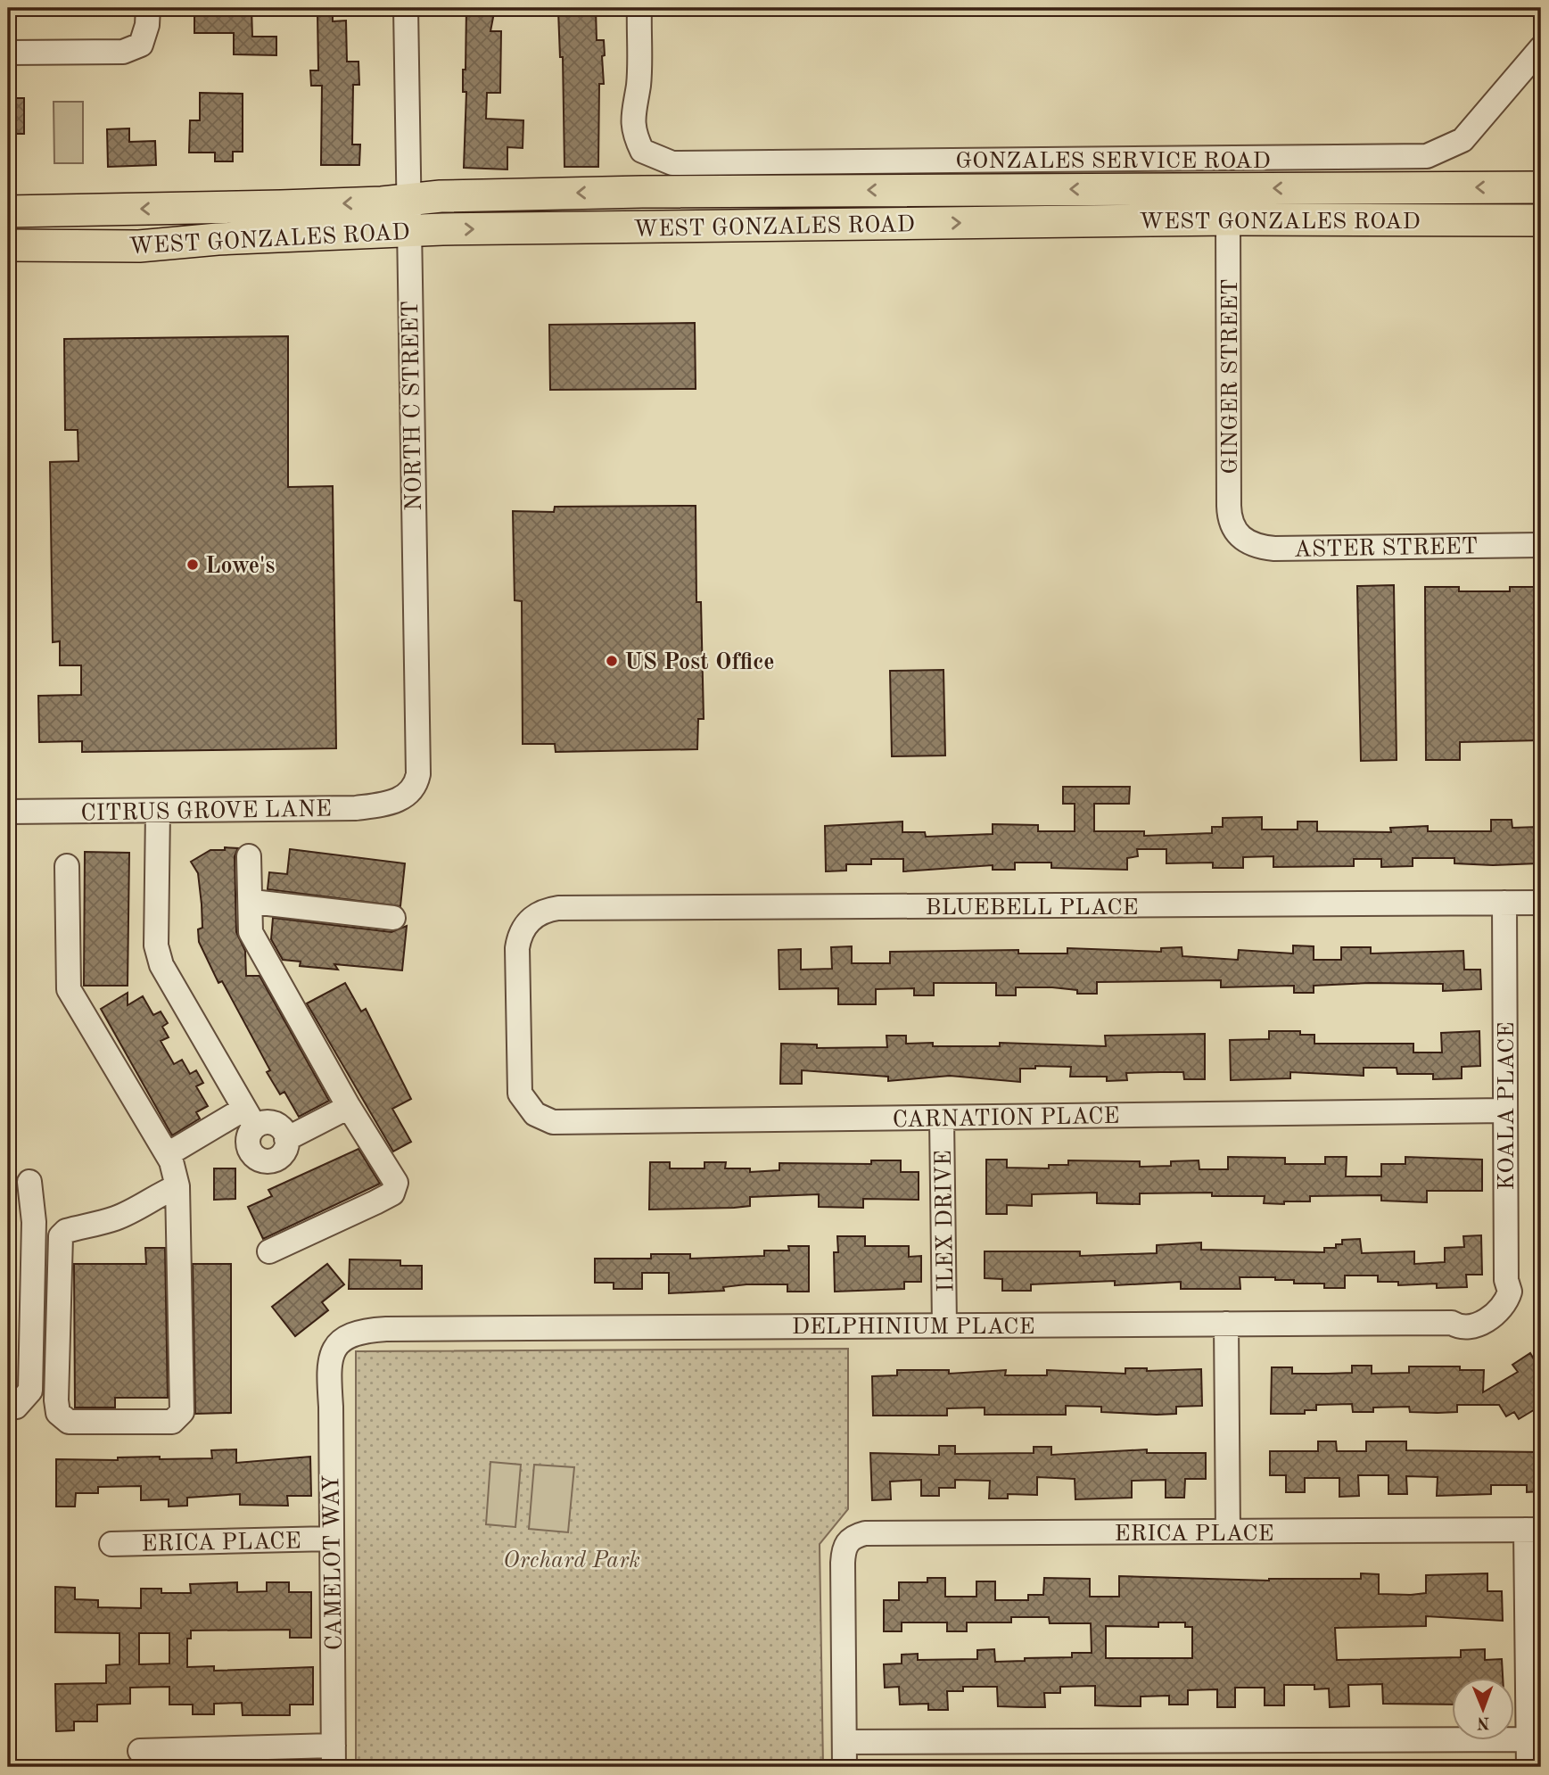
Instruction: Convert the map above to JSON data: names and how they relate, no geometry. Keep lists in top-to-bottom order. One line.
{"streets":{"main road":["WEST GONZALES ROAD"],"street":["GONZALES SERVICE ROAD","GINGER STREET","NORTH C STREET","ASTER STREET","CITRUS GROVE LANE","BLUEBELL PLACE","KOALA PLACE","CARNATION PLACE","ILEX DRIVE","DELPHINIUM PLACE","ERICA PLACE","CAMELOT WAY"]},"crossings":[["WEST GONZALES ROAD","GINGER STREET"],["WEST GONZALES ROAD","NORTH C STREET"],["GINGER STREET","ASTER STREET"],["NORTH C STREET","CITRUS GROVE LANE"],["BLUEBELL PLACE","KOALA PLACE"],["BLUEBELL PLACE","CARNATION PLACE"],["KOALA PLACE","CARNATION PLACE"],["KOALA PLACE","DELPHINIUM PLACE"],["CARNATION PLACE","ILEX DRIVE"],["ILEX DRIVE","DELPHINIUM PLACE"],["DELPHINIUM PLACE","CAMELOT WAY"],["ERICA PLACE","CAMELOT WAY"]],"parks":["Orchard Park"],"places":["Lowe's","US Post Office"],"north":"bottom"}
